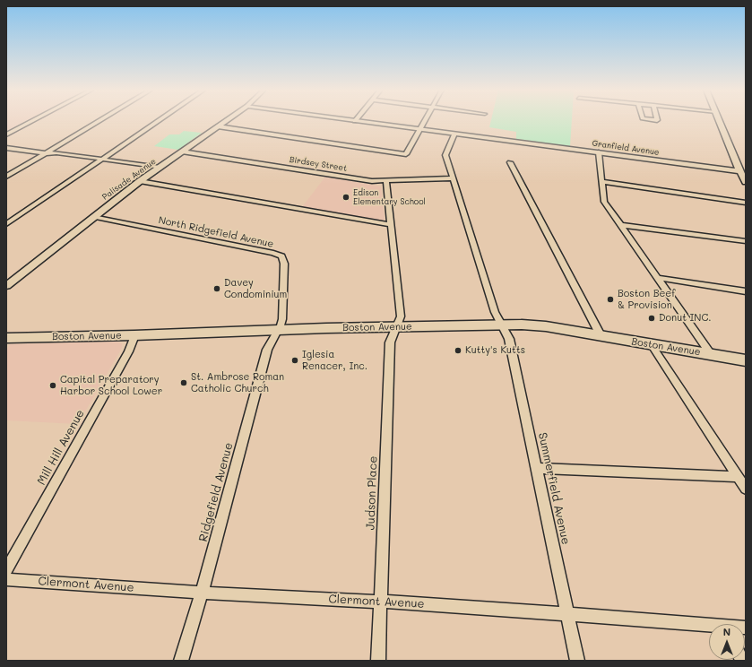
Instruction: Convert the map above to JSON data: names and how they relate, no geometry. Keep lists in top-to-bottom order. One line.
{"streets":{"main road":["Boston Avenue"],"street":["Granfield Avenue","Birdsey Street","Palisade Avenue","North Ridgefield Avenue","Mill Hill Avenue","Summerfield Avenue","Ridgefield Avenue","Judson Place","Clermont Avenue"]},"crossings":[["Granfield Avenue","Summerfield Avenue"],["Birdsey Street","Palisade Avenue"],["Birdsey Street","Summerfield Avenue"],["Birdsey Street","Judson Place"],["Palisade Avenue","North Ridgefield Avenue"],["North Ridgefield Avenue","Boston Avenue"],["North Ridgefield Avenue","Ridgefield Avenue"],["Boston Avenue","Mill Hill Avenue"],["Boston Avenue","Summerfield Avenue"],["Boston Avenue","Ridgefield Avenue"],["Boston Avenue","Judson Place"],["Summerfield Avenue","Clermont Avenue"],["Ridgefield Avenue","Clermont Avenue"],["Judson Place","Clermont Avenue"]],"places":["Edison Elementary School","Davey Condominium","Boston Beef & Provision","Donut INC.","Kutty's Kutts","Iglesia Renacer, Inc.","St. Ambrose Roman Catholic Church","Capital Preparatory Harbor School Lower"],"north":"top"}
